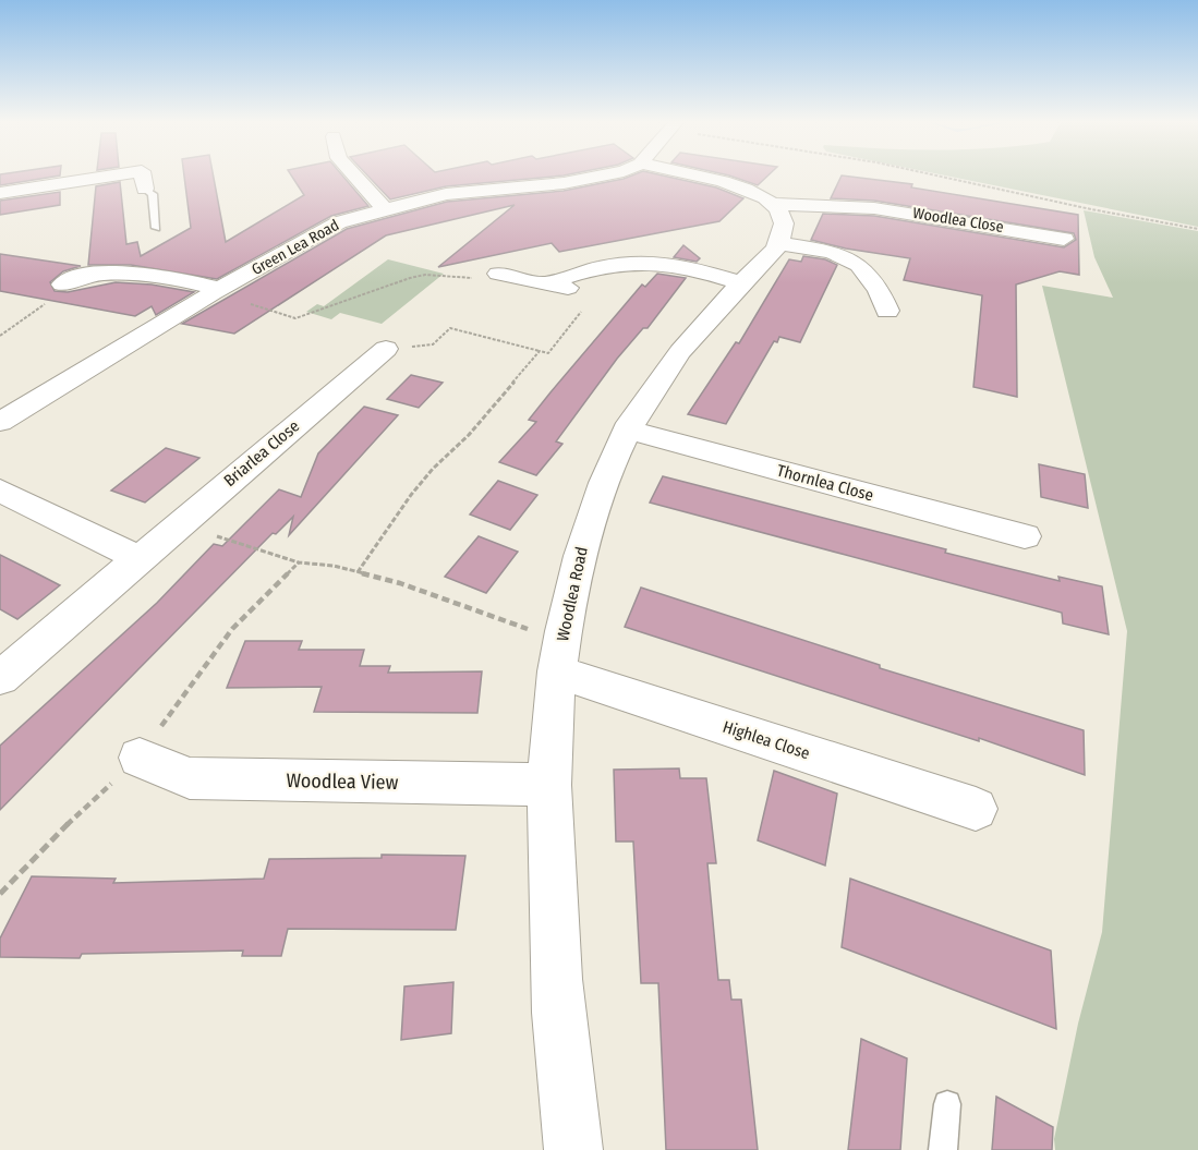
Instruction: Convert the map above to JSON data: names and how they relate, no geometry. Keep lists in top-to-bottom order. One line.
{"streets":{"street":["Woodlea Close","Green Lea Road","Briarlea Close","Thornlea Close","Woodlea Road","Highlea Close","Woodlea View"]},"crossings":[["Thornlea Close","Woodlea Road"],["Woodlea Road","Highlea Close"],["Woodlea Road","Woodlea View"]]}
